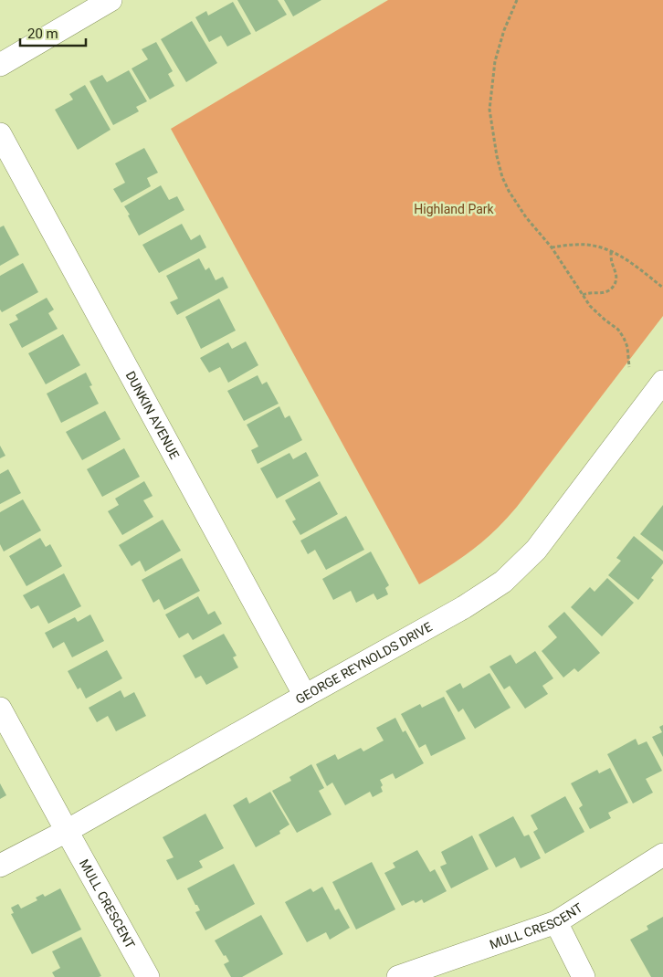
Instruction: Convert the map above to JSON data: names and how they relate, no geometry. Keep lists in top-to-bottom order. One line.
{"streets":{"street":["DUNKIN AVENUE","GEORGE REYNOLDS DRIVE","MULL CRESCENT"]},"crossings":[["DUNKIN AVENUE","GEORGE REYNOLDS DRIVE"],["GEORGE REYNOLDS DRIVE","MULL CRESCENT"]],"parks":["Highland Park"],"scale_bar":"20 m"}
